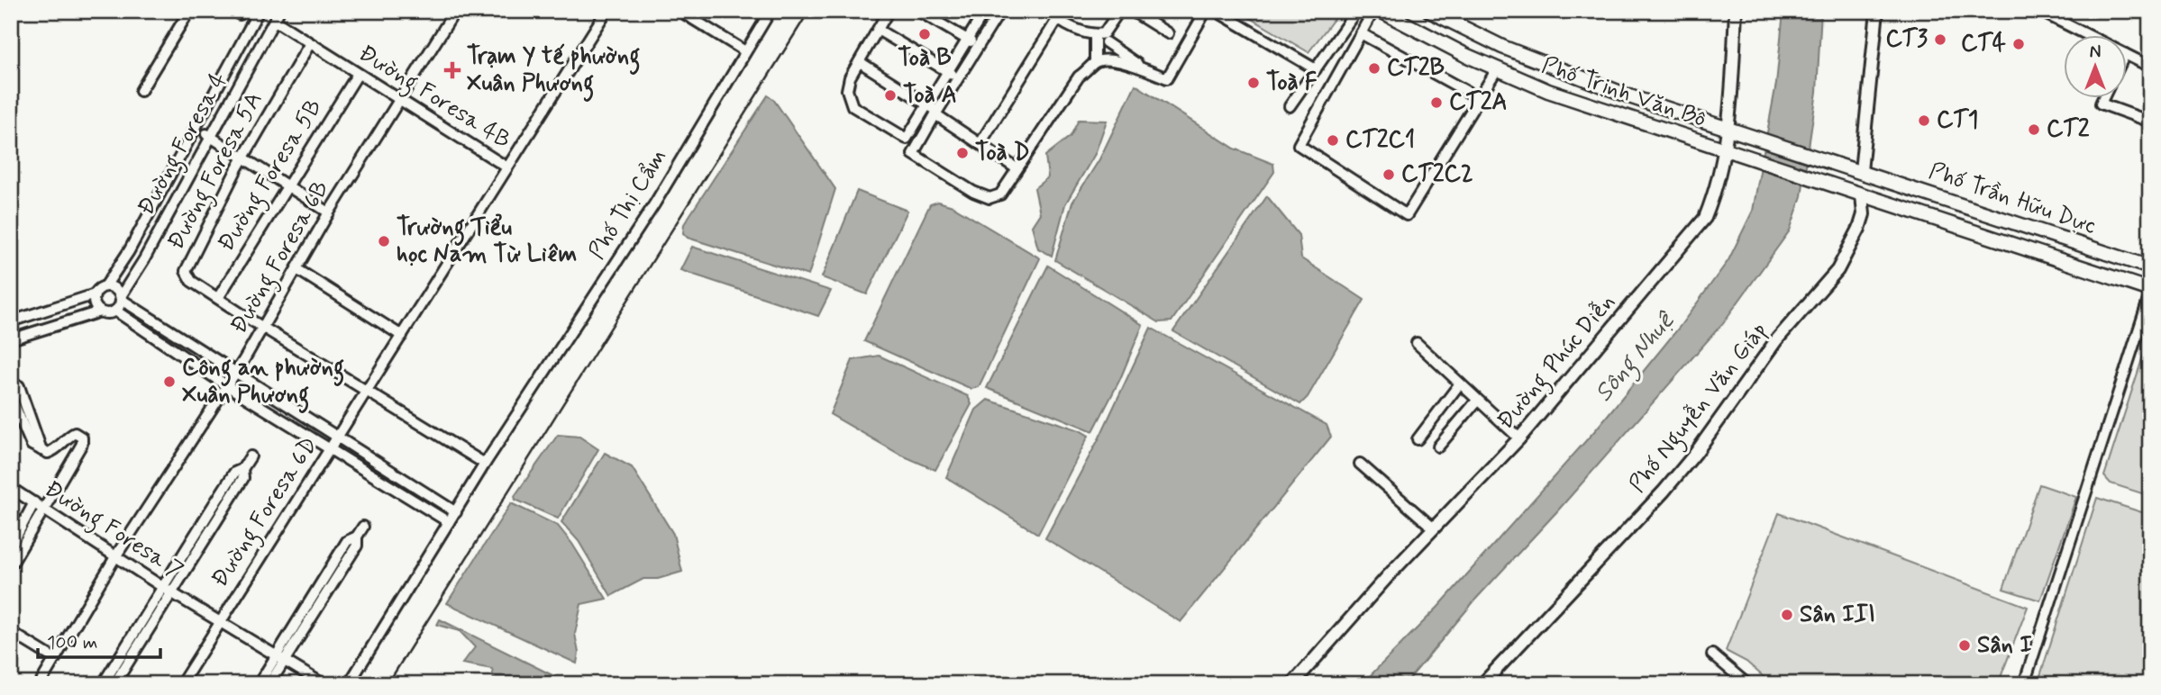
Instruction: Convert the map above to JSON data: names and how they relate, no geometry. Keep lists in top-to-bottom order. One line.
{"streets":{"main road":["Phố Trịnh Văn Bô","Phố Trần Hữu Dực"],"street":["Đường Foresa 4B","Đường Foresa 4","Đường Foresa 5A","Đường Foresa 5B","Phố Thị Cẩm","Đường Foresa 6B","Đường Phúc Diễn","Phố Nguyễn Văn Giáp","Đường Foresa 6D","Đường Foresa 7"]},"crossings":[["Phố Trịnh Văn Bô","Phố Trần Hữu Dực"],["Phố Trịnh Văn Bô","Đường Phúc Diễn"],["Phố Trịnh Văn Bô","Phố Nguyễn Văn Giáp"],["Đường Foresa 4B","Đường Foresa 4"],["Đường Foresa 4B","Đường Foresa 5A"],["Đường Foresa 4B","Đường Foresa 5B"],["Đường Foresa 4B","Đường Foresa 6B"],["Đường Foresa 4B","Đường Foresa 6D"],["Đường Foresa 5A","Đường Foresa 5B"],["Đường Foresa 5A","Phố Thị Cẩm"],["Đường Foresa 5A","Đường Foresa 6B"],["Đường Foresa 5A","Đường Foresa 6D"],["Phố Trần Hữu Dực","Phố Nguyễn Văn Giáp"],["Đường Foresa 6B","Đường Foresa 7"],["Đường Foresa 6D","Đường Foresa 7"]],"water":["Sông Nhuệ"],"places":{"other":["Toà B","CT3","CT4","CT2B","Toà F","Toà A","CT2A","CT1","CT2","CT2C1","Toà D","CT2C2","Trường Tiểu học Nam Từ Liêm","Công an phường Xuân Phương","Sân III","Sân I"],"health":["Trạm Y tế phường Xuân Phương"]},"scale_bar":"100 m","north":"top"}
